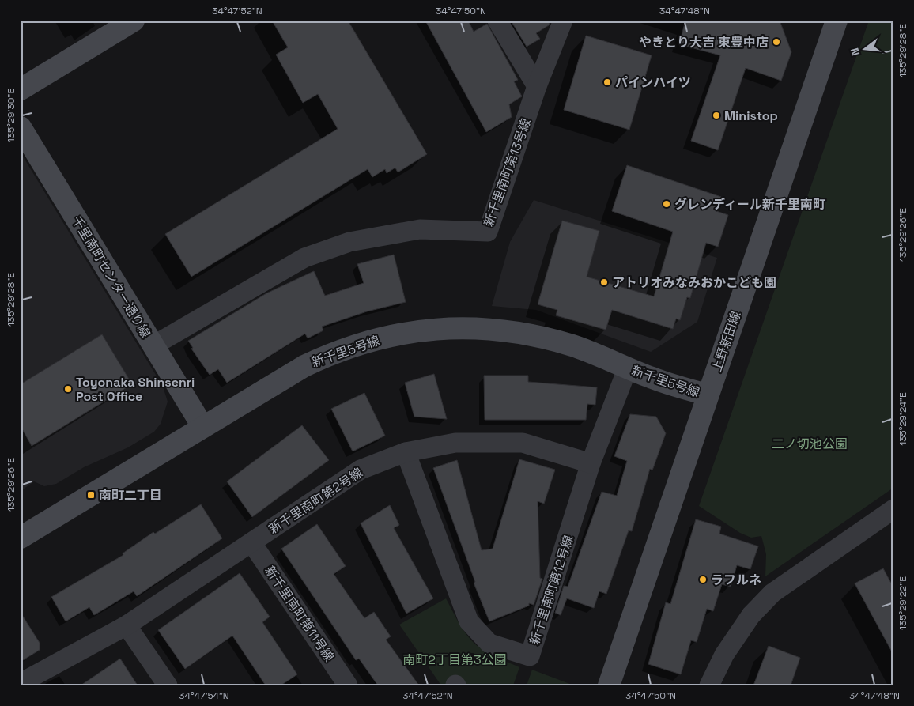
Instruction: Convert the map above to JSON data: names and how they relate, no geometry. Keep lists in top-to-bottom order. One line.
{"streets":{"street":["新千里南町第13号線","千里南町センター通り線","上野新田線","新千里5号線","新千里南町第2号線","新千里南町第12号線","新千里南町第11号線"]},"crossings":[["新千里南町第13号線","千里南町センター通り線"],["千里南町センター通り線","新千里5号線"],["上野新田線","新千里5号線"],["新千里南町第2号線","新千里南町第12号線"],["新千里南町第2号線","新千里南町第11号線"]],"parks":["二ノ切池公園","南町2丁目第3公園"],"places":{"other":["やきとり大吉 東豊中店","パインハイツ","Ministop","グレンディール新千里南町","アトリオみなみおかこども園","Toyonaka Shinsenri Post Office","ラフルネ"],"transit":["南町二丁目"]},"north":"left","coordinates":["34°47'52\"N","34°47'50\"N","34°47'48\"N","135°29'28\"E","135°29'30\"E","135°29'26\"E","135°29'24\"E","135°29'22\"E","34°47'54\"N"]}
